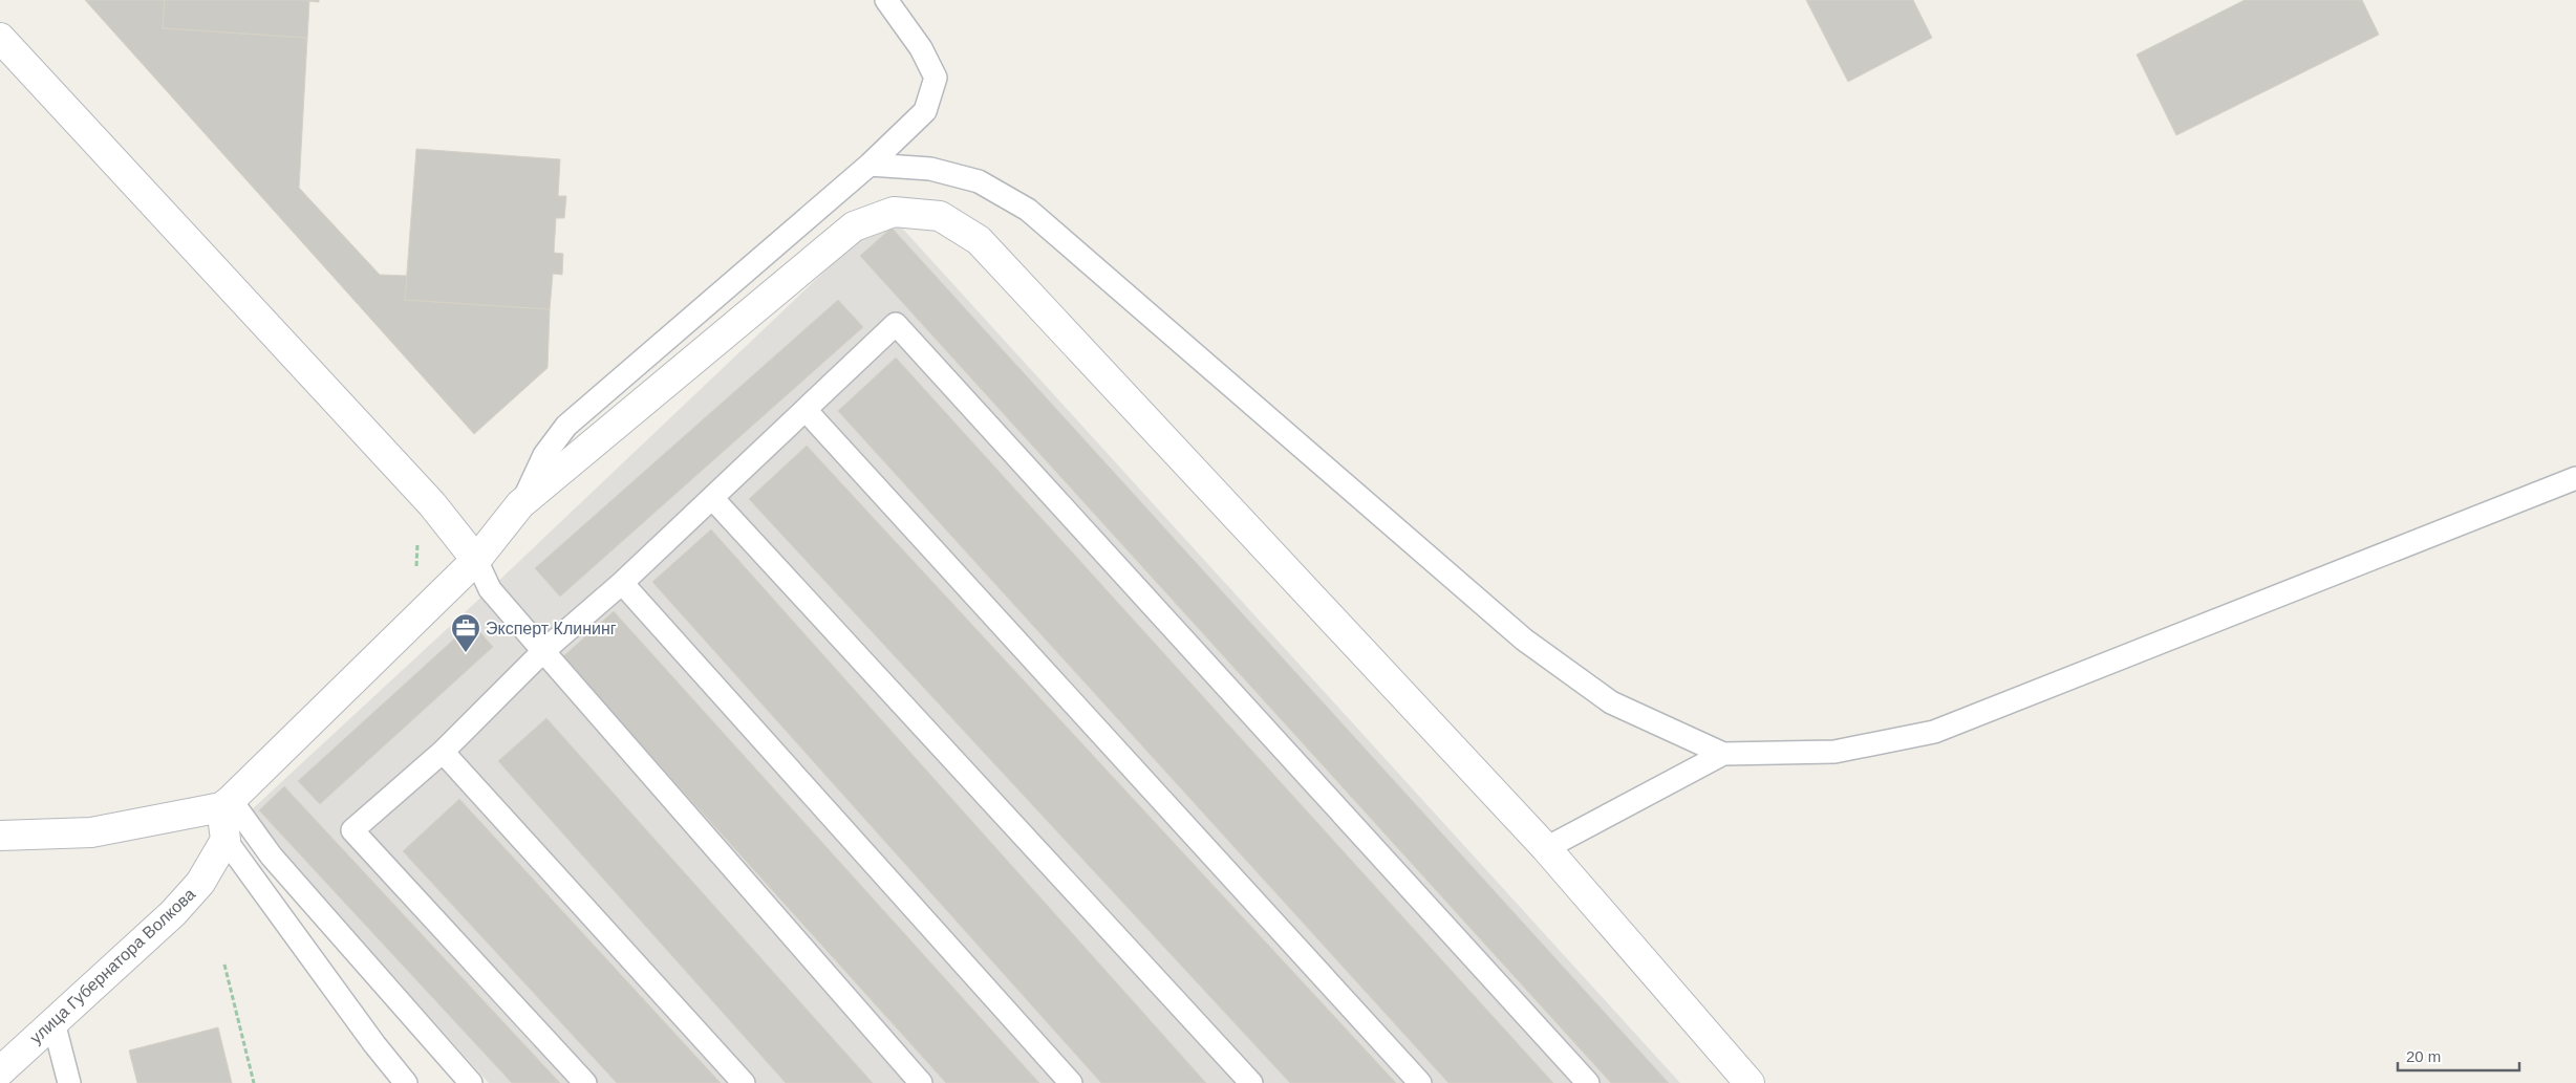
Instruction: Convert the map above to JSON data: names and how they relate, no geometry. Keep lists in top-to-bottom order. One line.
{"streets":{"street":["улица Губернатора Волкова"]},"places":{"office":["Эксперт Клининг"]},"scale_bar":"20 m"}
